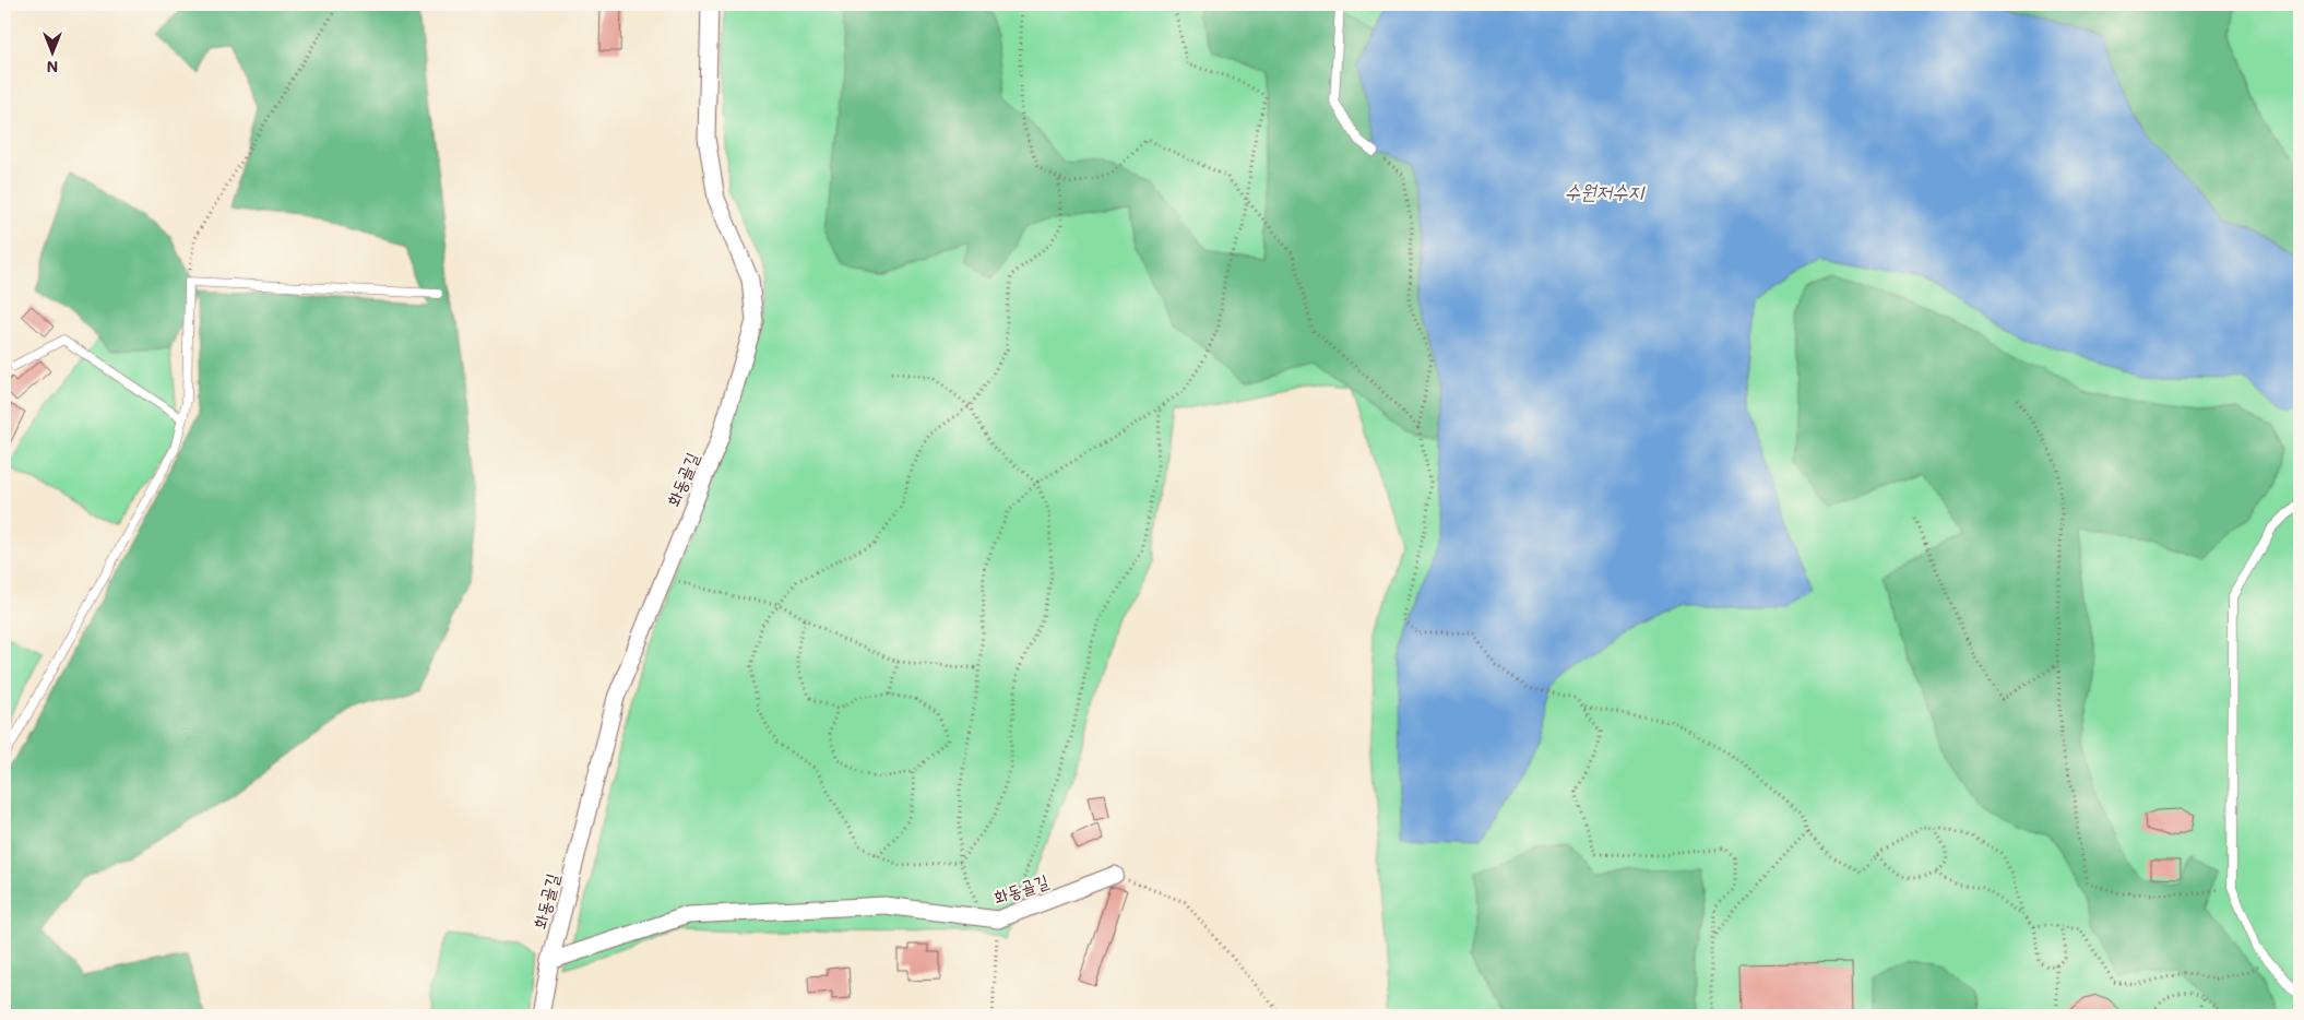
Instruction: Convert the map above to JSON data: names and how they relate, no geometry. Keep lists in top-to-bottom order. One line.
{"streets":{"street":["화동골길"]},"water":["수원저수지"],"north":"bottom"}
